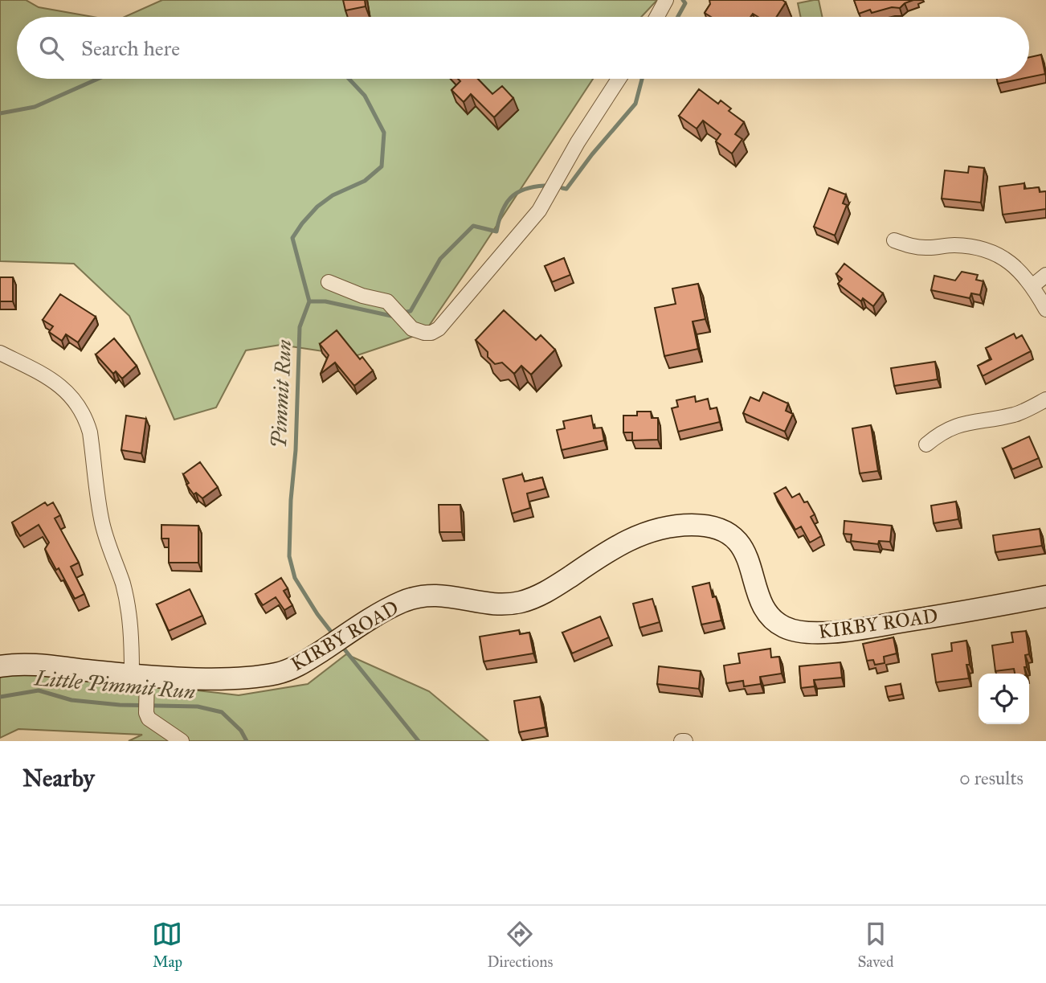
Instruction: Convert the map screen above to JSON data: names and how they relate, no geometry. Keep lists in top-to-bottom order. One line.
{"streets":{"main road":["KIRBY ROAD"]},"water":["Pimmit Run","Little Pimmit Run"],"page":{"search":"Search here","heading":["Nearby","0 results"],"nav":["Map","Directions","Saved"]}}
